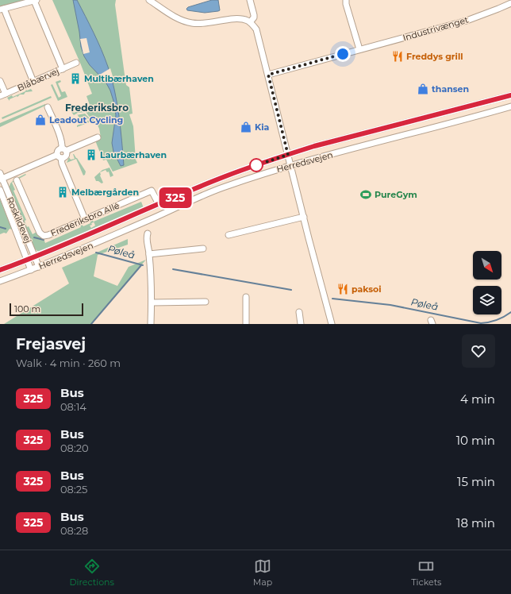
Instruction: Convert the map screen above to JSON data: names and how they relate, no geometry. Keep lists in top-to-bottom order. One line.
{"streets":{"street":["Industrivænget","Blåbærvej","Herredsvejen","Frederiksbro Allé","Roskildevej"]},"crossings":[["Herredsvejen","Frederiksbro Allé"],["Herredsvejen","Roskildevej"]],"districts":["Frederiksbro"],"water":["Pøleå"],"places":{"restaurant":["Freddys grill","paksoi"],"building":["Multibærhaven","Laurbærhaven","Melbærgården"],"shop":["thansen","Leadout Cycling","Kia"],"sports":["PureGym"]},"lines":["bus line 325"],"scale_bar":"100 m","north":"bottom right","page":{"on_map":"325","scale":"100 m","heading":["Frejasvej","Walk · 4 min · 260 m"],"list":[{"mark":"325","name":"Bus","note":"08:14","value":"4 min"},{"mark":"325","name":"Bus","note":"08:20","value":"10 min"},{"mark":"325","name":"Bus","note":"08:25","value":"15 min"},{"mark":"325","name":"Bus","note":"08:28","value":"18 min"}],"tabs":["Directions","Map","Tickets"]}}
